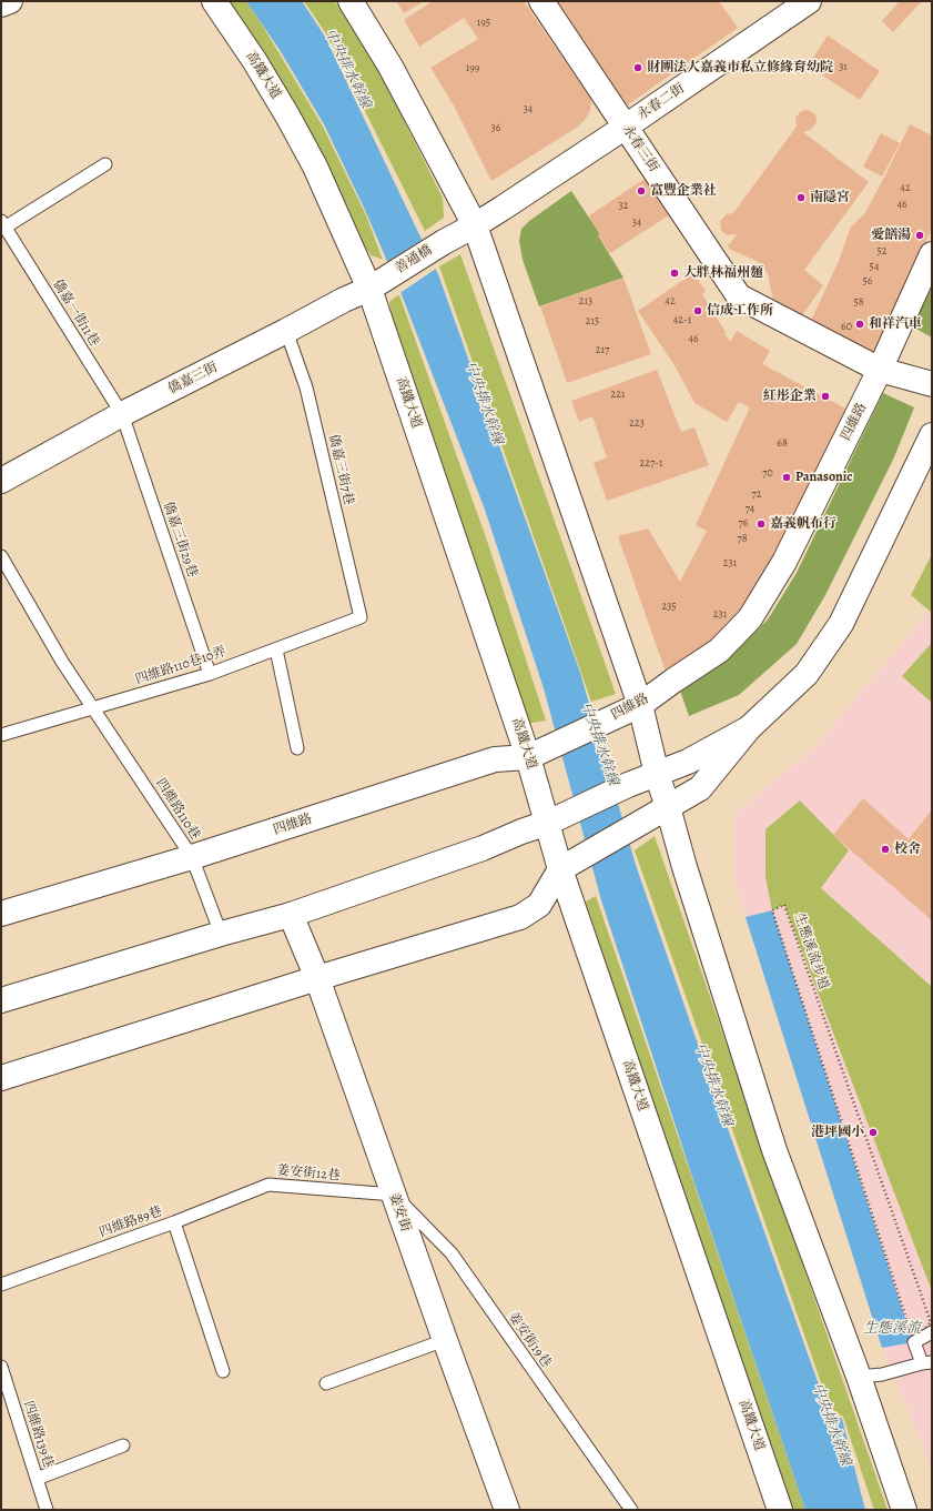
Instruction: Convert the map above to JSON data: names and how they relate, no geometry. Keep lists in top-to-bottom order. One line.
{"streets":{"street":["高鐵大道","永春二街","永春三街","善通橋","僑嘉三街","四維路","姜安街"],"lane":["僑嘉一街11巷","僑嘉三街7巷","僑嘉三街29巷","四維路110巷10弄","四維路110巷","姜安街12巷","四維路89巷","姜安街19巷","四維路139巷"],"path":["生態溪流步道"]},"crossings":[["高鐵大道","善通橋"],["高鐵大道","僑嘉三街"],["高鐵大道","四維路"],["永春二街","永春三街"],["永春二街","善通橋"],["永春三街","四維路"],["善通橋","僑嘉三街"],["僑嘉一街11巷","僑嘉三街"],["僑嘉一街11巷","僑嘉三街29巷"],["僑嘉三街","僑嘉三街7巷"],["僑嘉三街","僑嘉三街29巷"],["四維路","四維路110巷"],["僑嘉三街7巷","四維路110巷10弄"],["僑嘉三街29巷","四維路110巷10弄"],["四維路110巷10弄","四維路110巷"],["姜安街12巷","姜安街"],["姜安街12巷","四維路89巷"],["姜安街12巷","姜安街19巷"],["姜安街","姜安街19巷"]],"water":["中央排水幹線","生態溪流"],"places":["財團法人嘉義市私立修緣育幼院","富豐企業社","南隱宮","愛饍湯","大胖林福州麵","信成工作所","和祥汽車","紅彤企業","Panasonic","嘉義帆布行","校舍","港坪國小"],"house_numbers":["195","31","199","34","36","42","46","32","34","52","54","56","213","42","58","42-1","215","60","46","217","221","223","68","227-1","70","72","74","76","78","231","235","231"]}
